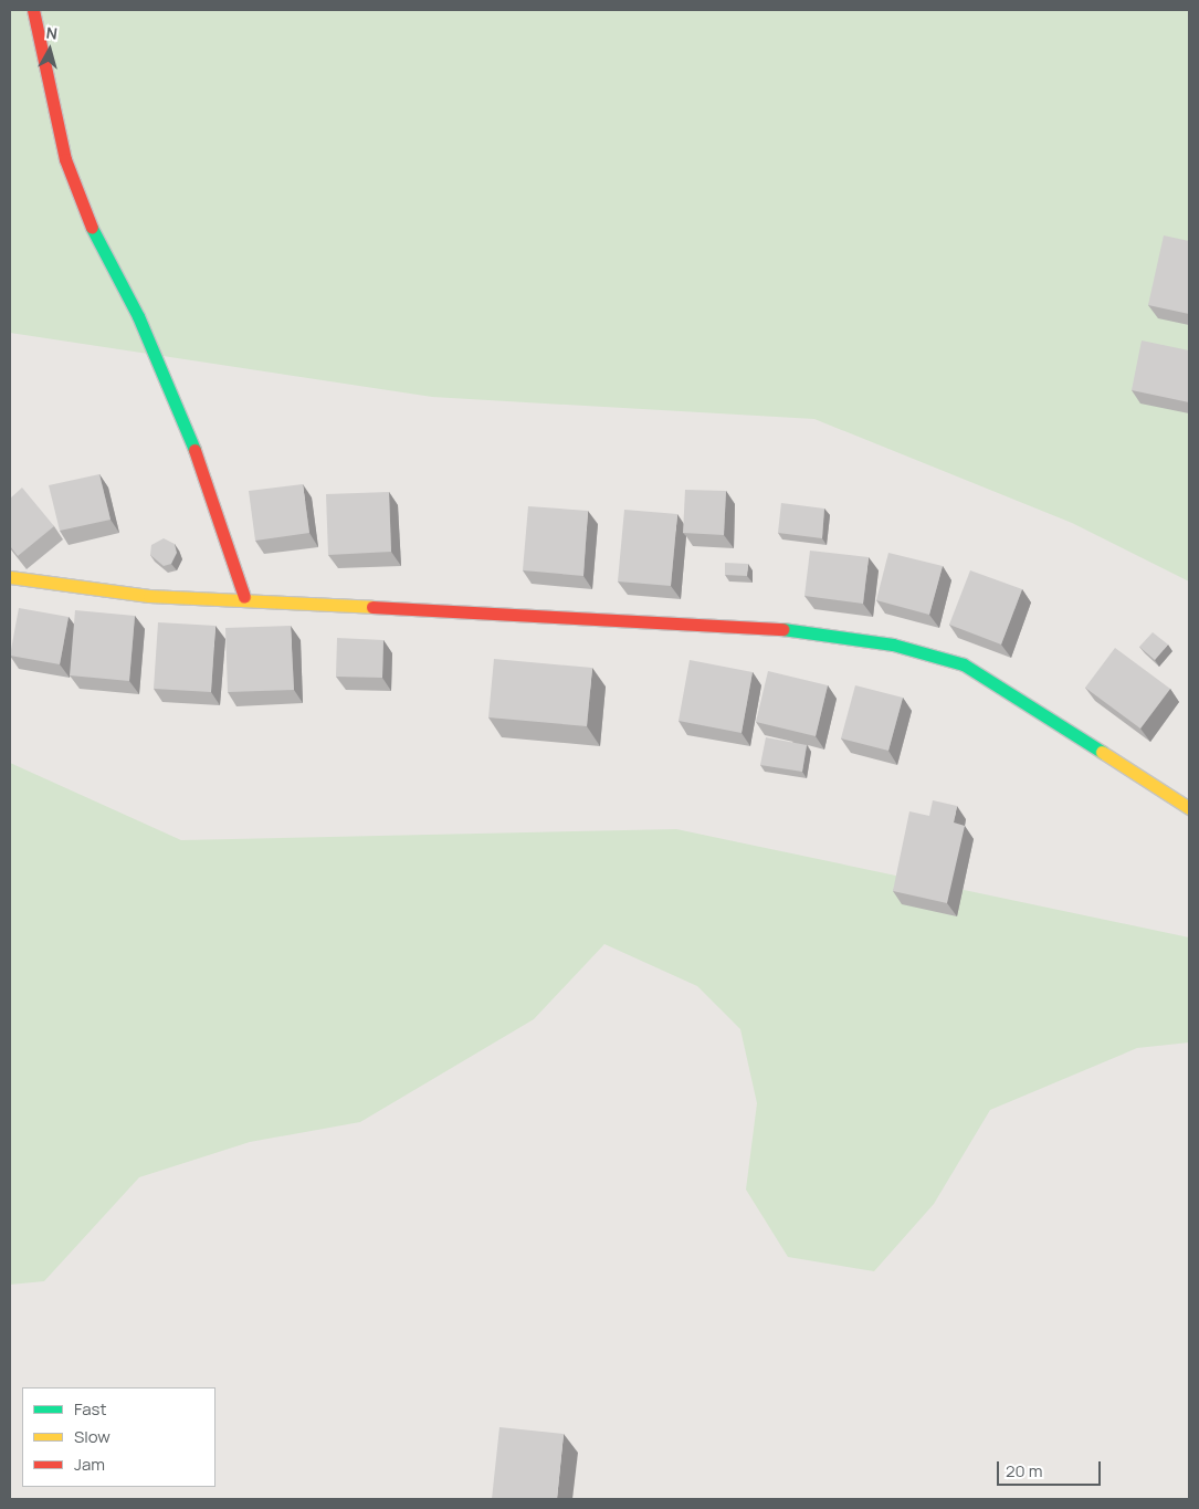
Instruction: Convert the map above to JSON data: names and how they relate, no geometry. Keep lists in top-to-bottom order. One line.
{"legend":["Fast","Slow","Jam"],"scale_bar":"20 m","north":"top"}
